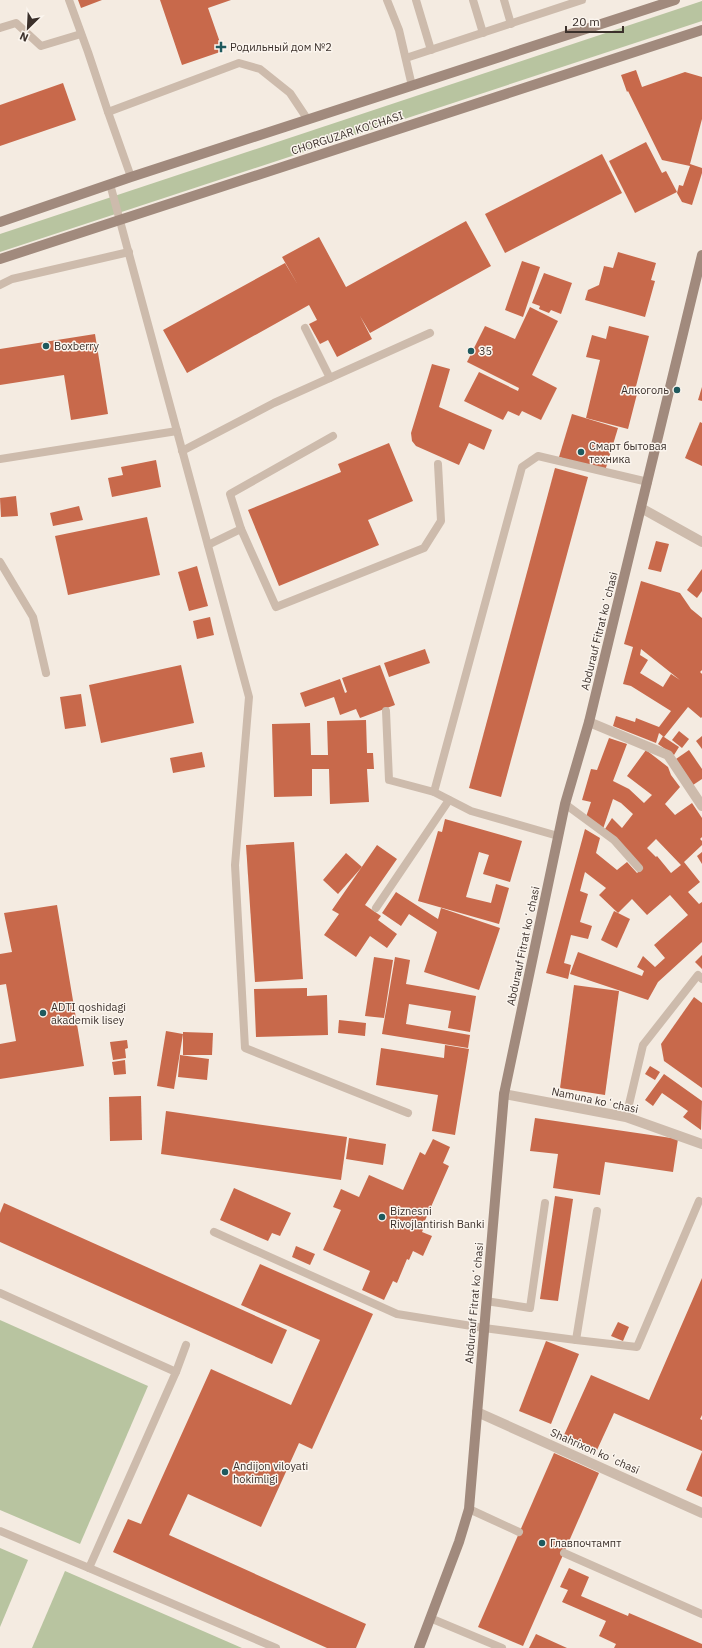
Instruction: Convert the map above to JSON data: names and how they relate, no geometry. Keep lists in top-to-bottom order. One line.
{"streets":{"main road":["CHORGUZAR KO'CHASI","Abdurauf Fitrat koʻchasi"],"street":["Namuna koʻchasi","Shahrixon koʻchasi"]},"crossings":[["Abdurauf Fitrat koʻchasi","Namuna koʻchasi"],["Abdurauf Fitrat koʻchasi","Shahrixon koʻchasi"]],"places":{"health":["Родильный дом №2"],"other":["Boxberry","35","Алкоголь","Смарт бытовая техника","ADTI qoshidagi akademik lisey","Biznesni Rivojlantirish Banki","Andijon vilоyati hоkimligi","Главпочтампт"]},"scale_bar":"20 m","north":"bottom left"}
